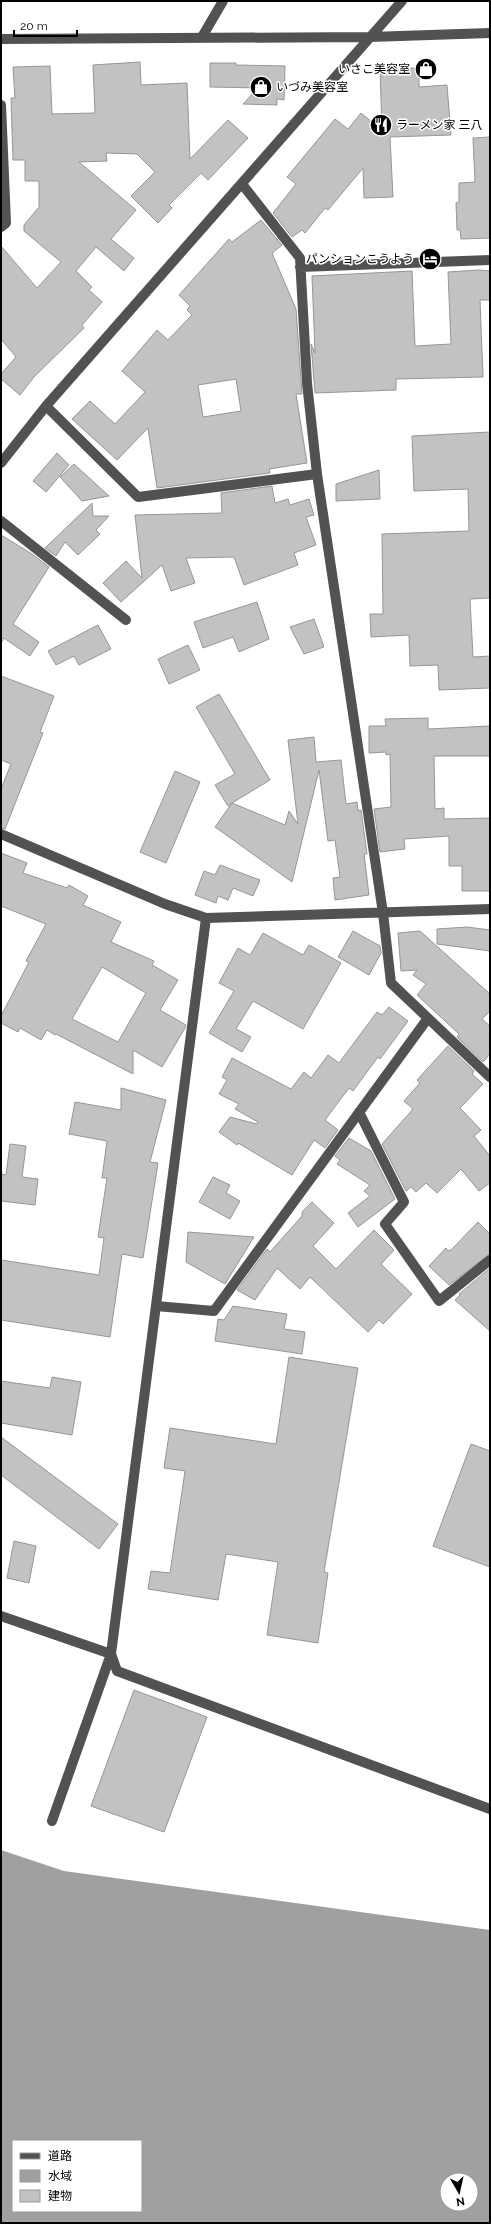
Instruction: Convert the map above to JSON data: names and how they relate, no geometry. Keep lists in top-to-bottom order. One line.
{"places":{"shop":["いさこ美容室","いづみ美容室"],"restaurant":["ラーメン家 三八"],"hotel":["パンションこうよう"]},"legend":["道路","水域","建物"],"scale_bar":"20 m","north":"bottom"}
